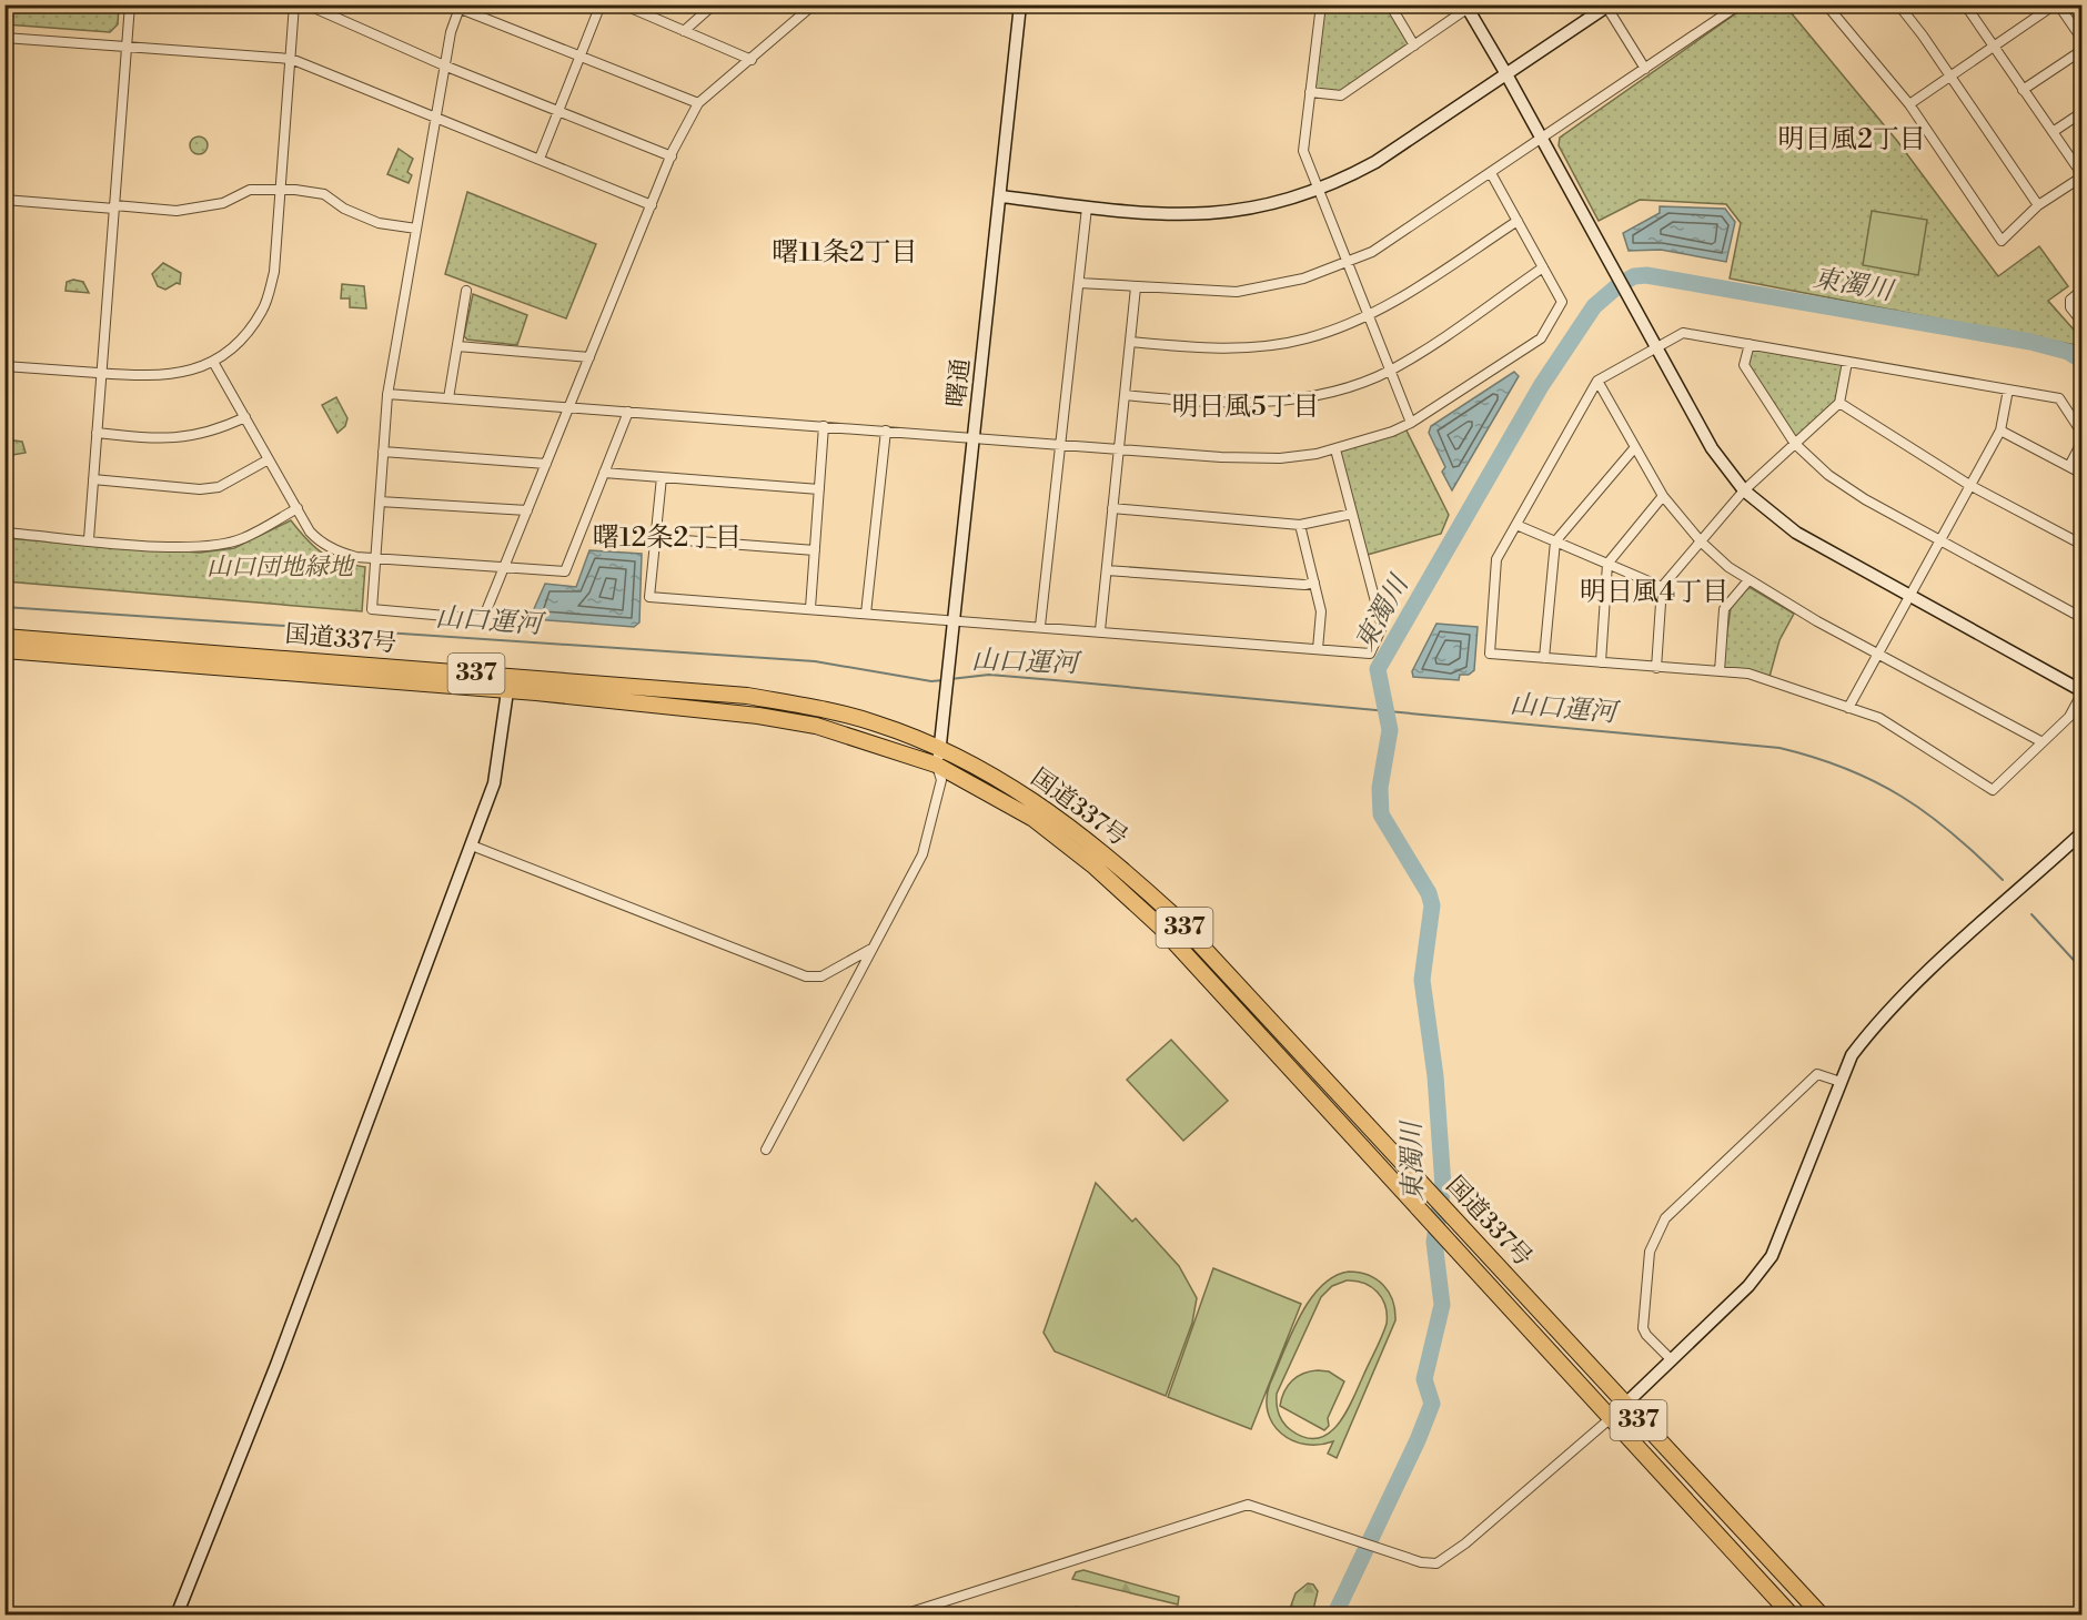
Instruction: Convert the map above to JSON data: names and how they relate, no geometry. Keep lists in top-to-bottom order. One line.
{"streets":{"highway":["国道337号","337"],"street":["曙通"]},"crossings":[["曙通","国道337号"]],"districts":["明日風2丁目","曙11条2丁目","明日風5丁目","曙12条2丁目","明日風4丁目"],"water":["東濁川","山口運河"],"parks":["山口団地緑地"]}
